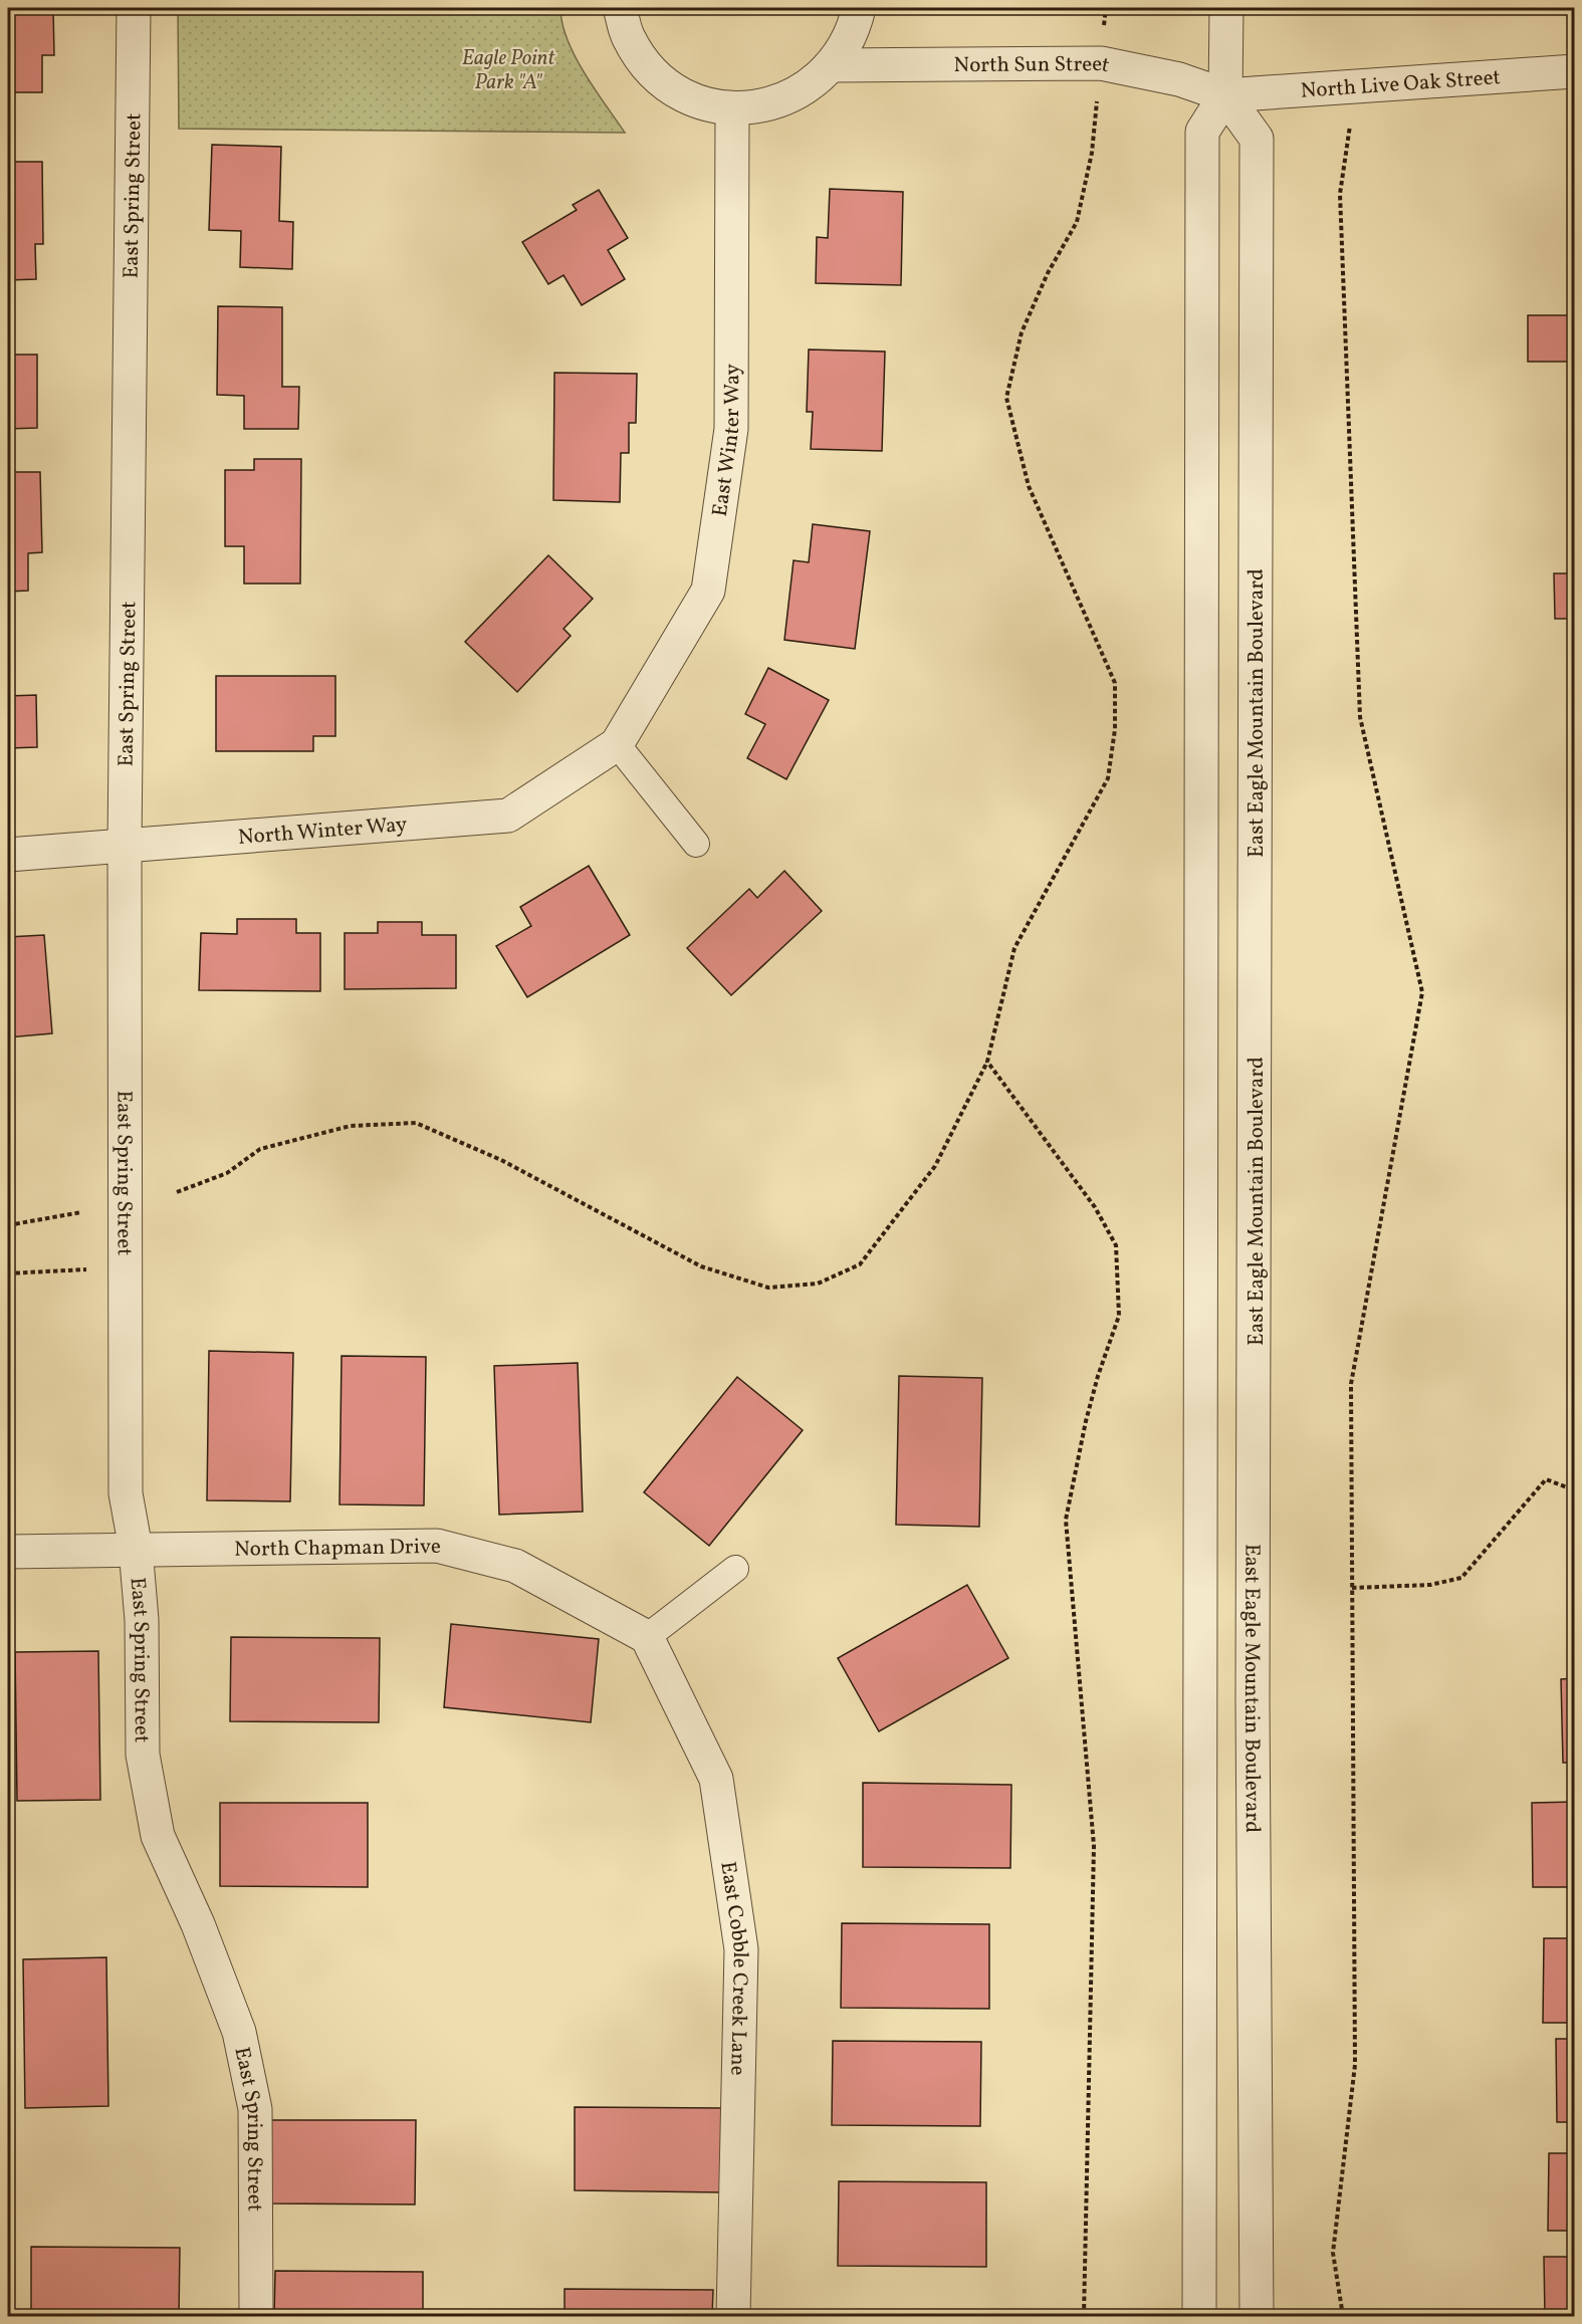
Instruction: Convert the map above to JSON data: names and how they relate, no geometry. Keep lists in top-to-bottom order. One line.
{"streets":{"street":["North Sun Street","North Live Oak Street","East Spring Street","East Winter Way","East Eagle Mountain Boulevard","North Winter Way","North Chapman Drive","East Cobble Creek Lane"]},"crossings":[["North Sun Street","North Live Oak Street"],["North Sun Street","East Eagle Mountain Boulevard"],["North Live Oak Street","East Eagle Mountain Boulevard"],["East Spring Street","North Winter Way"],["East Spring Street","North Chapman Drive"],["East Winter Way","North Winter Way"],["North Chapman Drive","East Cobble Creek Lane"]],"parks":["Eagle Point Park \"A\""]}
